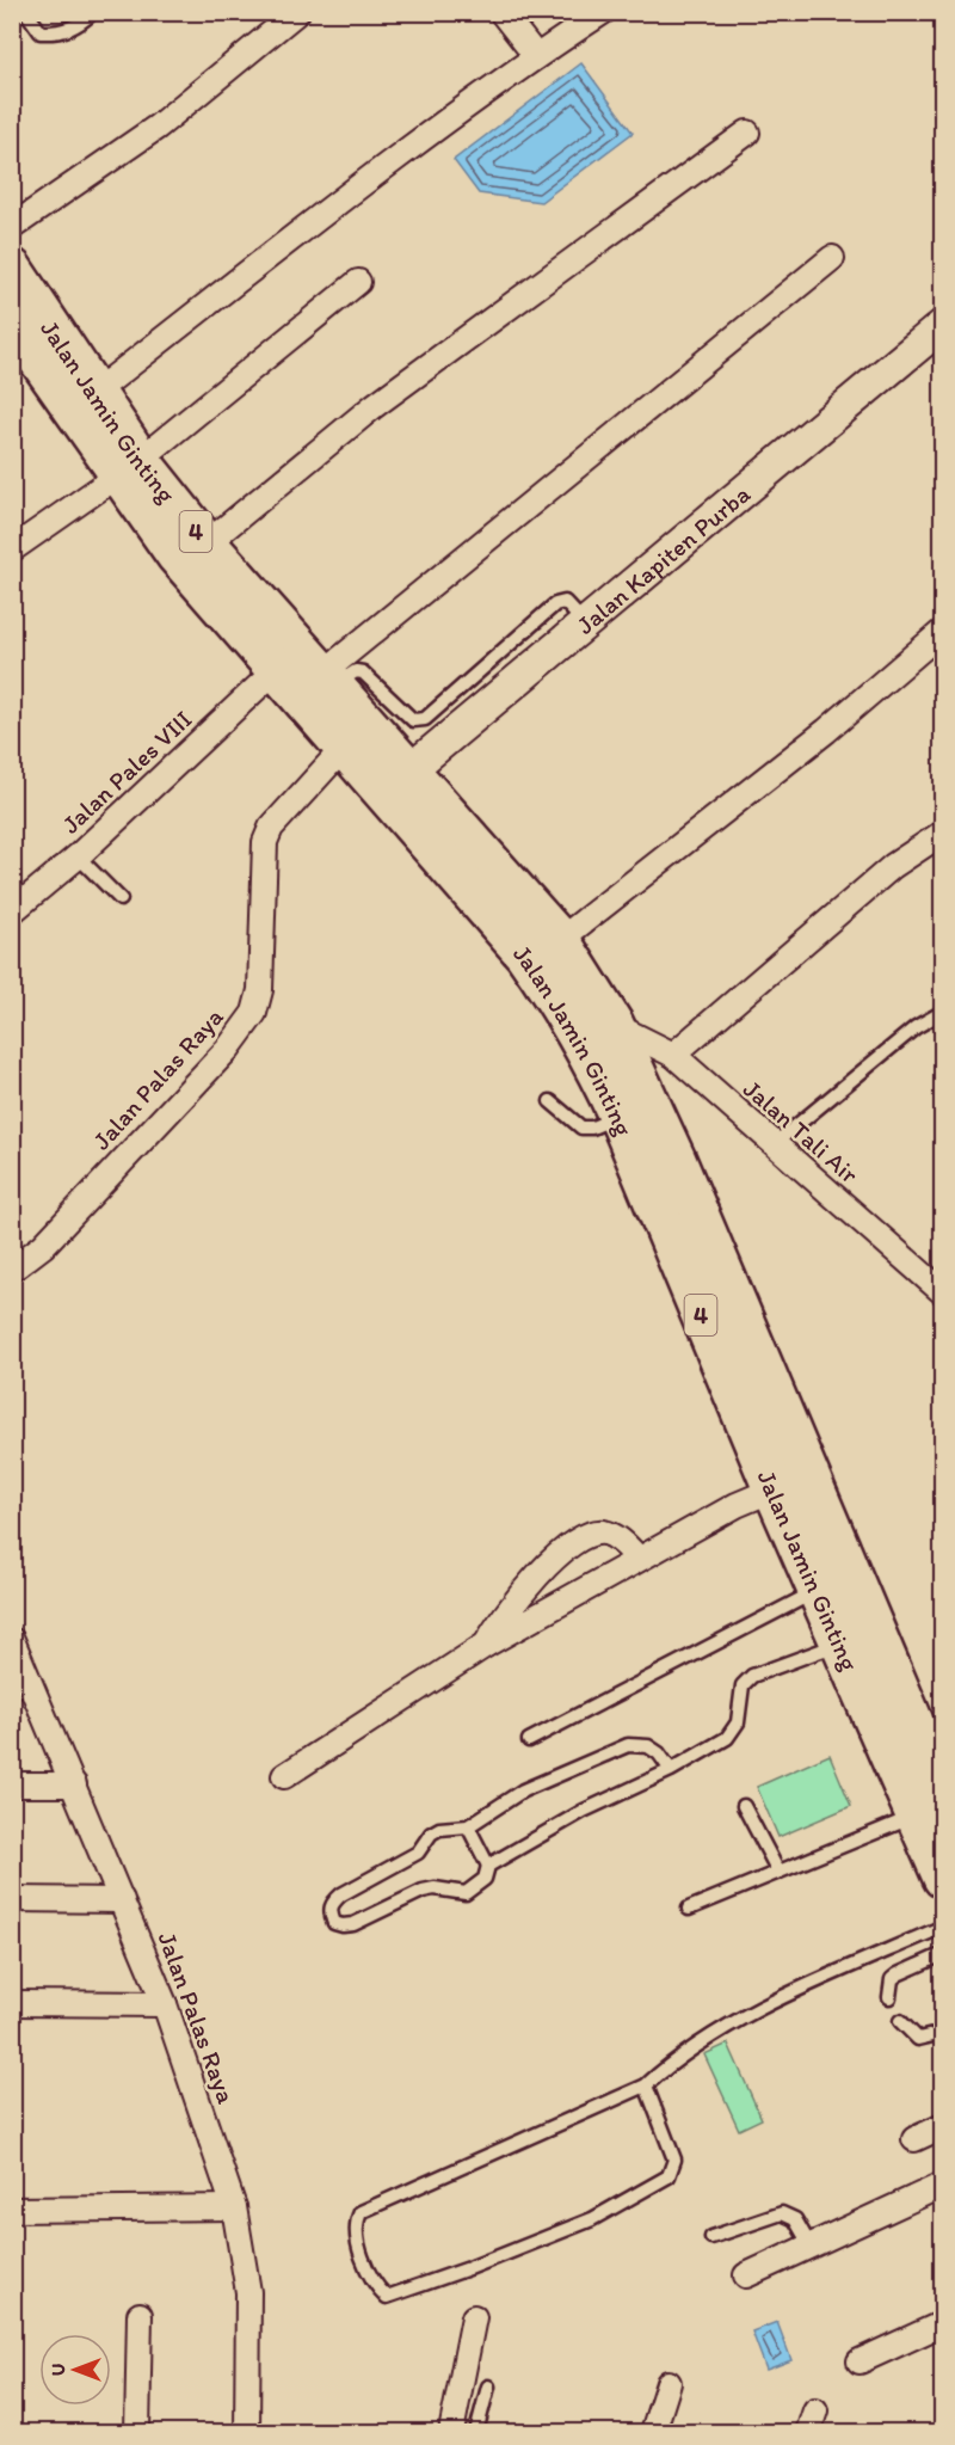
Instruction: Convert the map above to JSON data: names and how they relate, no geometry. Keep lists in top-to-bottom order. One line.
{"streets":{"highway":["Jalan Jamin Ginting","4"],"street":["Jalan Kapiten Purba","Jalan Pales VIII","Jalan Palas Raya","Jalan Tali Air"]},"crossings":[["Jalan Jamin Ginting","Jalan Kapiten Purba"],["Jalan Jamin Ginting","Jalan Pales VIII"],["Jalan Jamin Ginting","Jalan Palas Raya"],["Jalan Jamin Ginting","Jalan Tali Air"]],"north":"left"}
